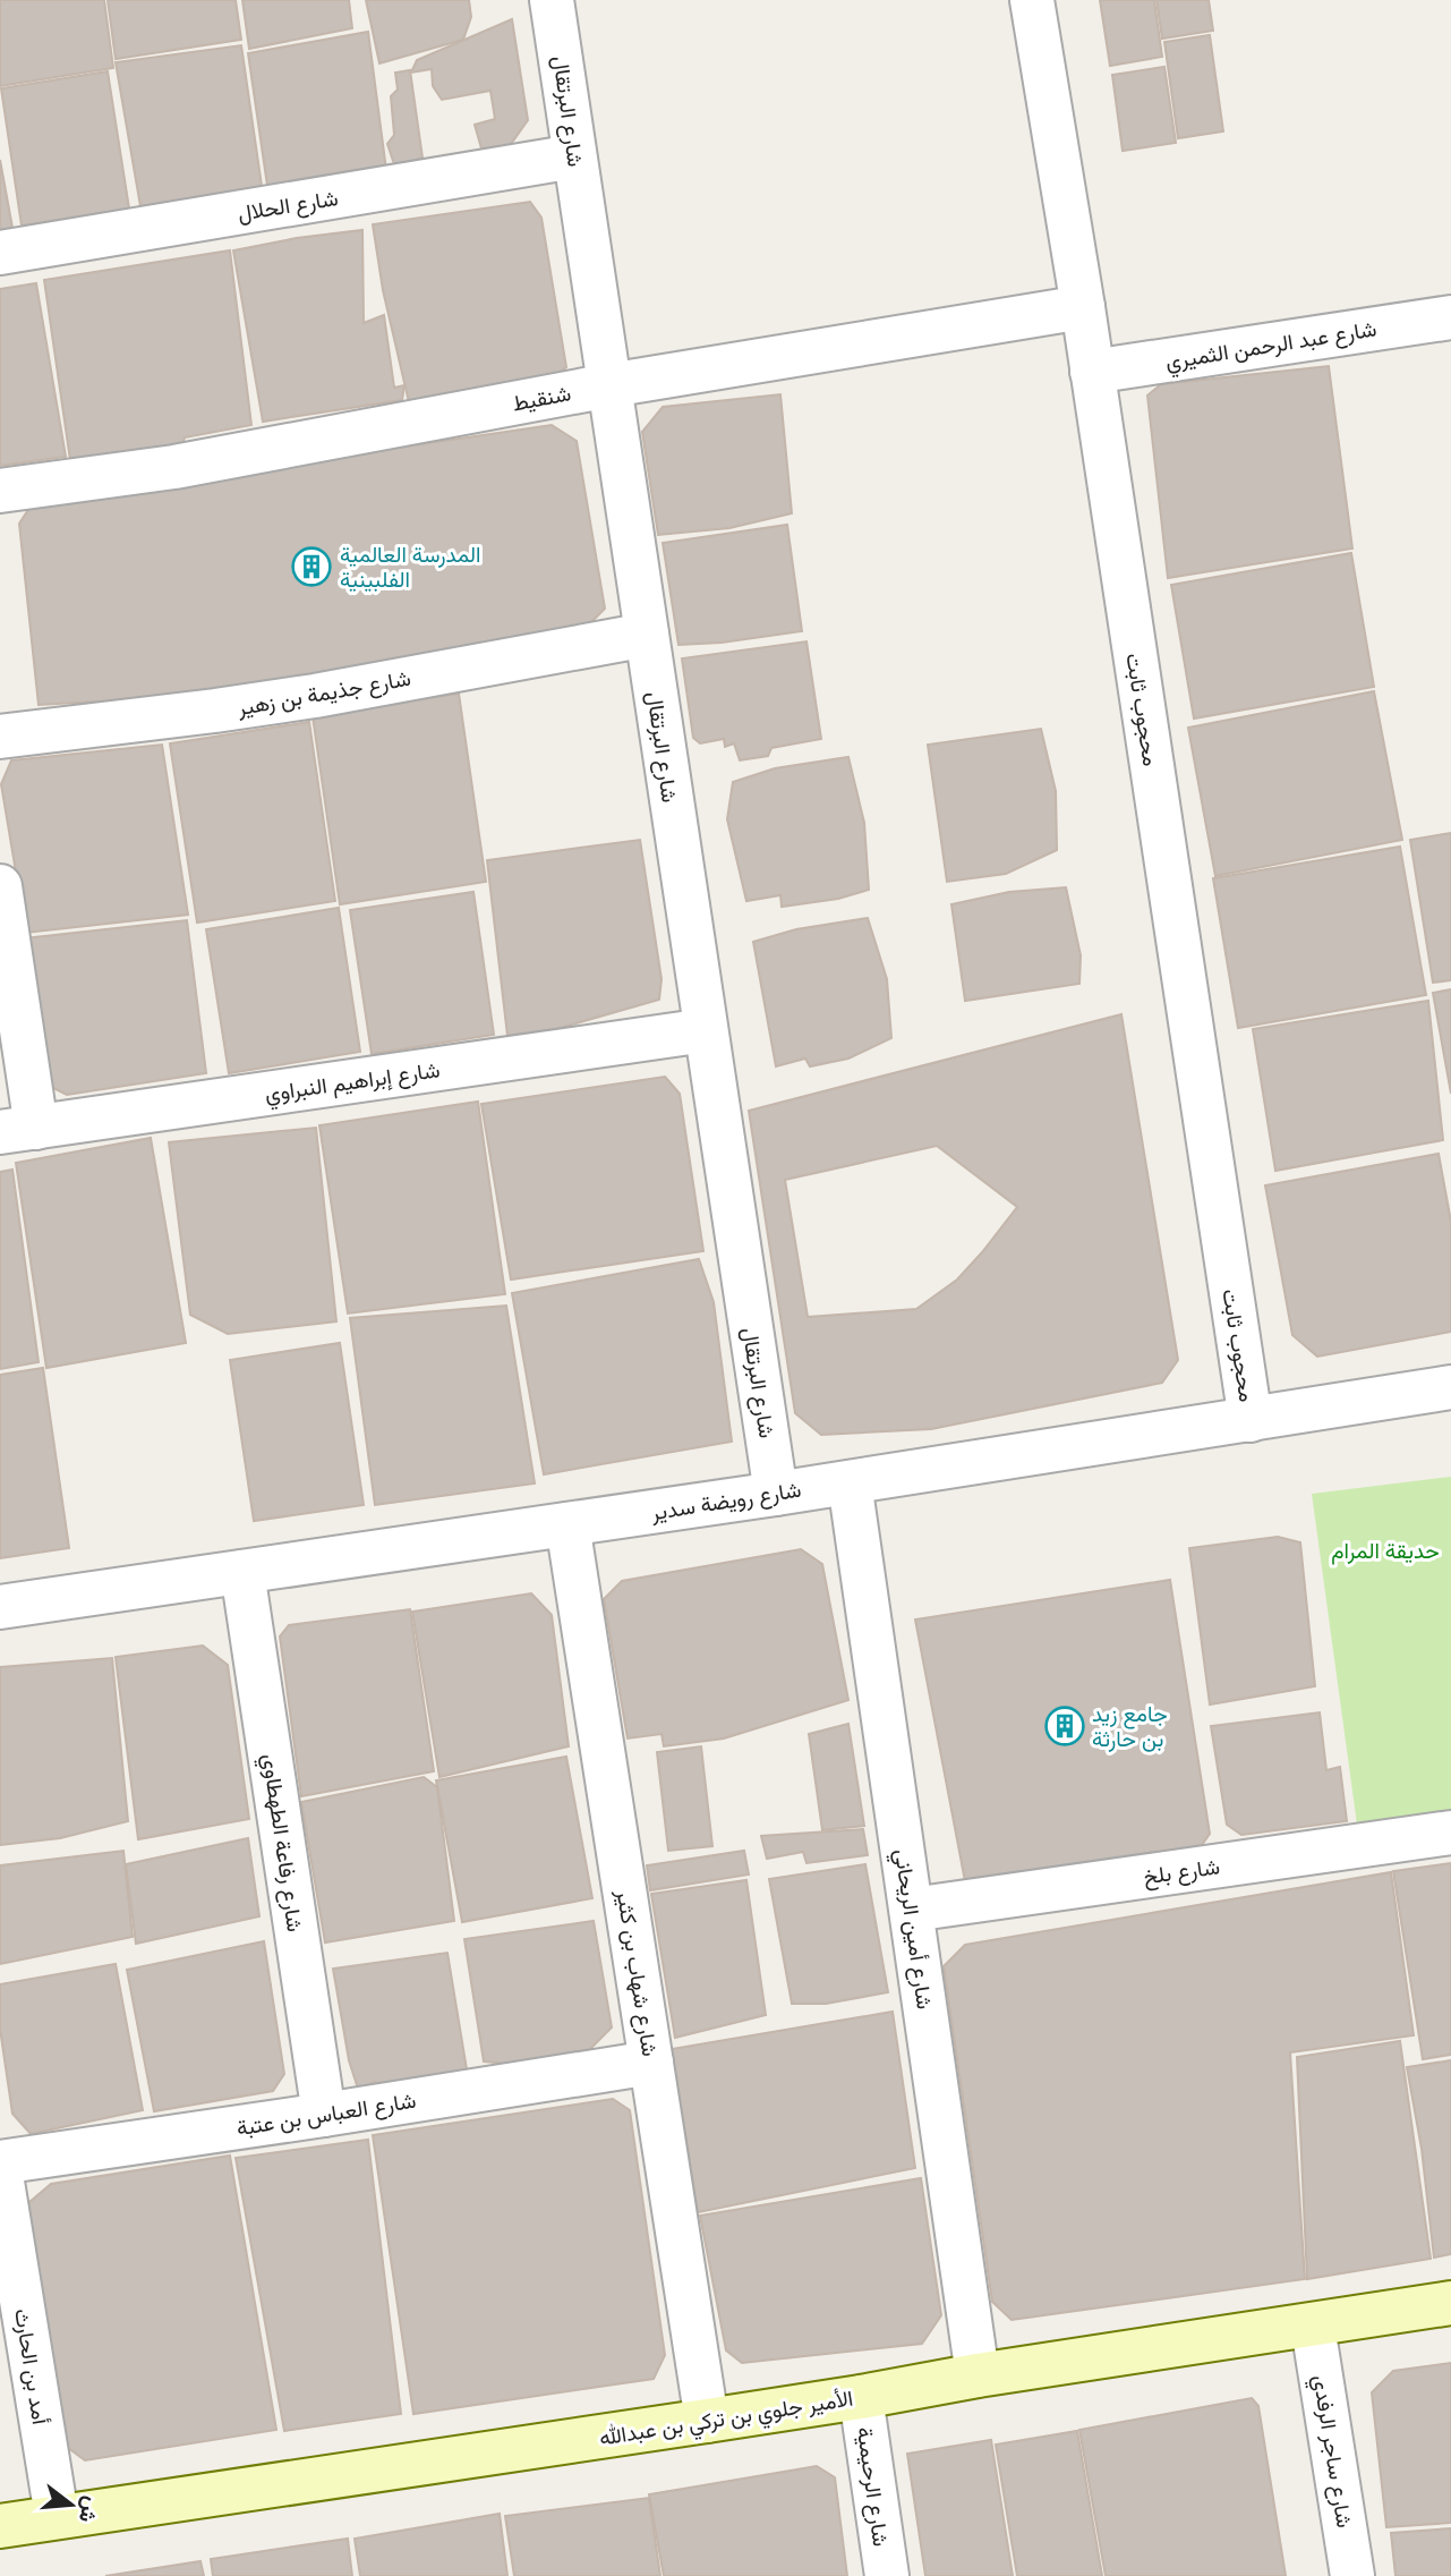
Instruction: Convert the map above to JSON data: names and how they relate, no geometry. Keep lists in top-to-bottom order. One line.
{"streets":{"street":["شارع البرتقال","شارع الحلال","شارع عبد الرحمن الثميري","شنقيط","شارع جذيمة بن زهير","محجوب ثابت","شارع إبراهيم النبراوي","شارع رويضة سدير","شارع رفاعة الطهطاوي","شارع بلخ","شارع أمين الريحاني","شارع شهاب بن كثير","شارع العباس بن عتبة","أمد بن الحارث","الأمير جلوي بن تركي بن عبدالله","شارع ساجر الرفدي","شارع الرحيمية"]},"crossings":[["شارع البرتقال","شارع الحلال"],["شارع البرتقال","شنقيط"],["شارع البرتقال","شارع جذيمة بن زهير"],["شارع البرتقال","شارع إبراهيم النبراوي"],["شارع البرتقال","شارع رويضة سدير"],["شارع عبد الرحمن الثميري","محجوب ثابت"],["شنقيط","محجوب ثابت"],["محجوب ثابت","شارع رويضة سدير"],["شارع رويضة سدير","شارع رفاعة الطهطاوي"],["شارع رويضة سدير","شارع أمين الريحاني"],["شارع رويضة سدير","شارع شهاب بن كثير"],["شارع رفاعة الطهطاوي","شارع العباس بن عتبة"],["شارع بلخ","شارع أمين الريحاني"],["شارع أمين الريحاني","الأمير جلوي بن تركي بن عبدالله"],["شارع شهاب بن كثير","شارع العباس بن عتبة"],["شارع شهاب بن كثير","الأمير جلوي بن تركي بن عبدالله"],["شارع العباس بن عتبة","أمد بن الحارث"],["أمد بن الحارث","الأمير جلوي بن تركي بن عبدالله"],["الأمير جلوي بن تركي بن عبدالله","شارع ساجر الرفدي"],["الأمير جلوي بن تركي بن عبدالله","شارع الرحيمية"]],"parks":["حديقة المرام"],"places":{"building":["المدرسة العالمية الفلبينية","جامع زيد بن حارثة"]},"north":"right"}
